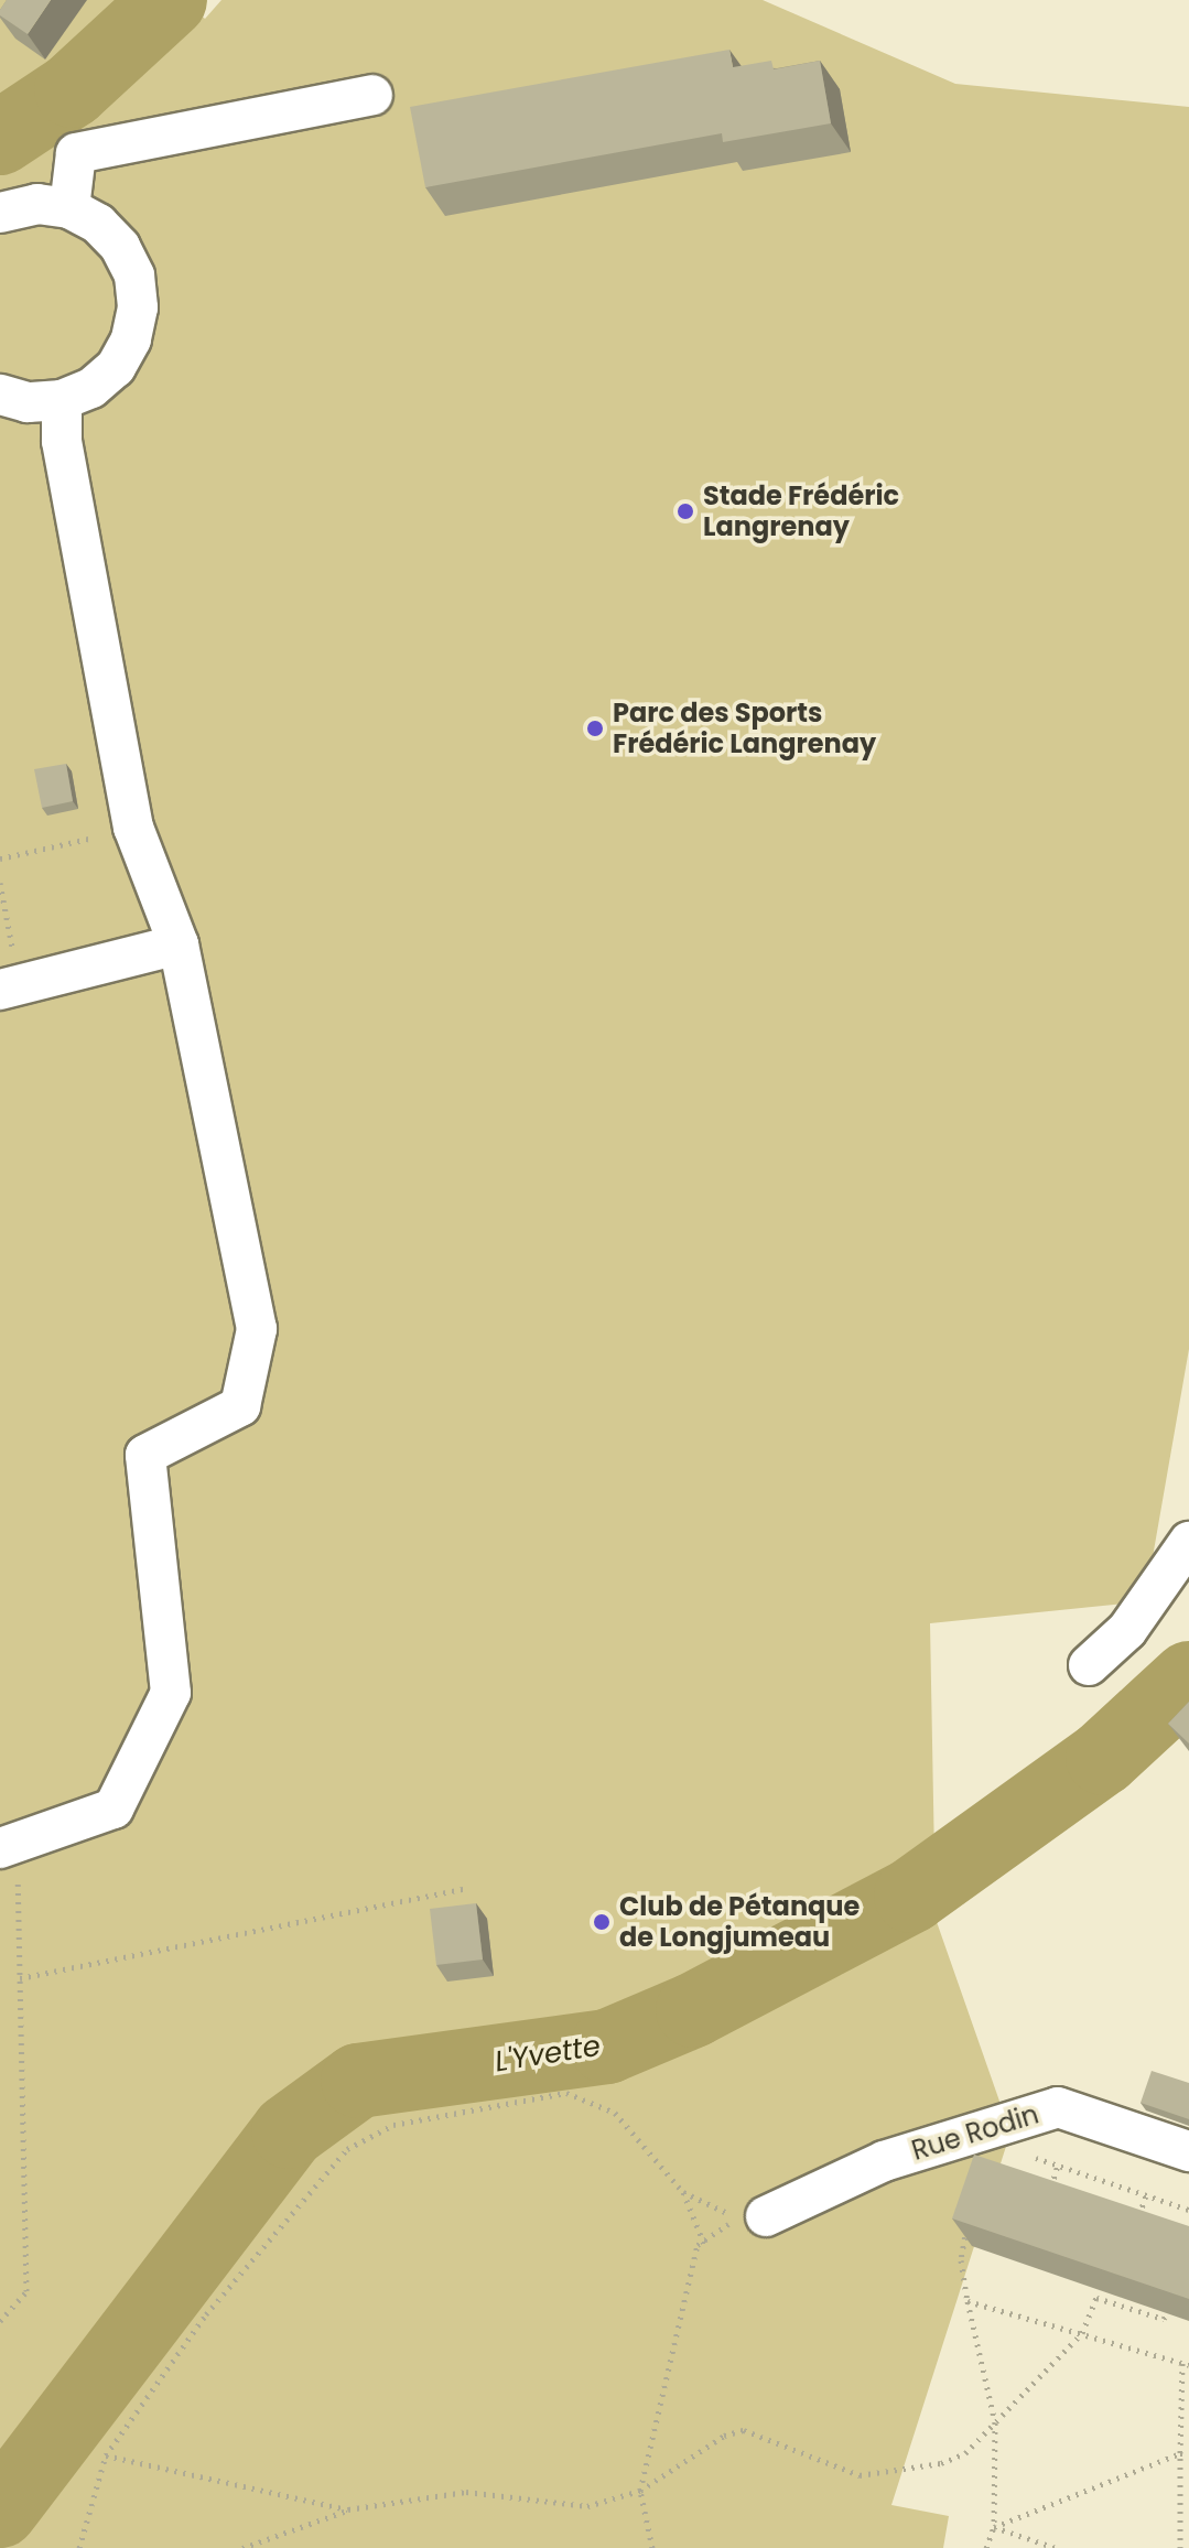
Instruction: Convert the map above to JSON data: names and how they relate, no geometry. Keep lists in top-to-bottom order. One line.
{"streets":{"street":["Rue Rodin"]},"water":["L'Yvette"],"places":["Stade Frédéric Langrenay","Parc des Sports Frédéric Langrenay","Club de Pétanque de Longjumeau"]}
